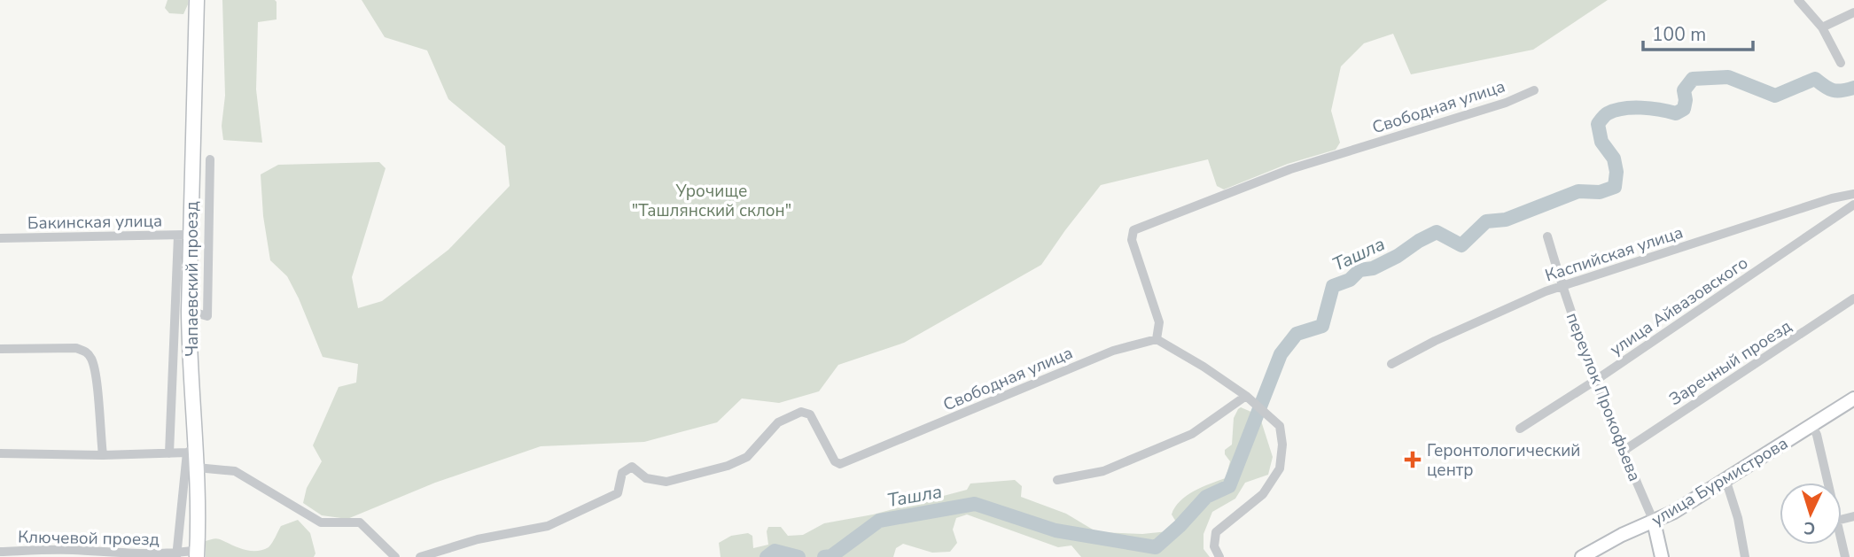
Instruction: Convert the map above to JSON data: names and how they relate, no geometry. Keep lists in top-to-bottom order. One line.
{"streets":{"main road":["Чапаевский проезд"],"street":["Свободная улица","Бакинская улица","Каспийская улица","улица Айвазовского","Заречный проезд","переулок Прокофьева","улица Бурмистрова","Ключевой проезд"]},"crossings":[["Бакинская улица","Чапаевский проезд"],["Каспийская улица","переулок Прокофьева"],["Чапаевский проезд","Ключевой проезд"],["улица Айвазовского","переулок Прокофьева"],["Заречный проезд","переулок Прокофьева"],["переулок Прокофьева","улица Бурмистрова"]],"water":["Ташла"],"parks":["Урочище \"Ташлянский склон\""],"places":{"health":["Геронтологический центр"]},"scale_bar":"100 m","north":"bottom"}
